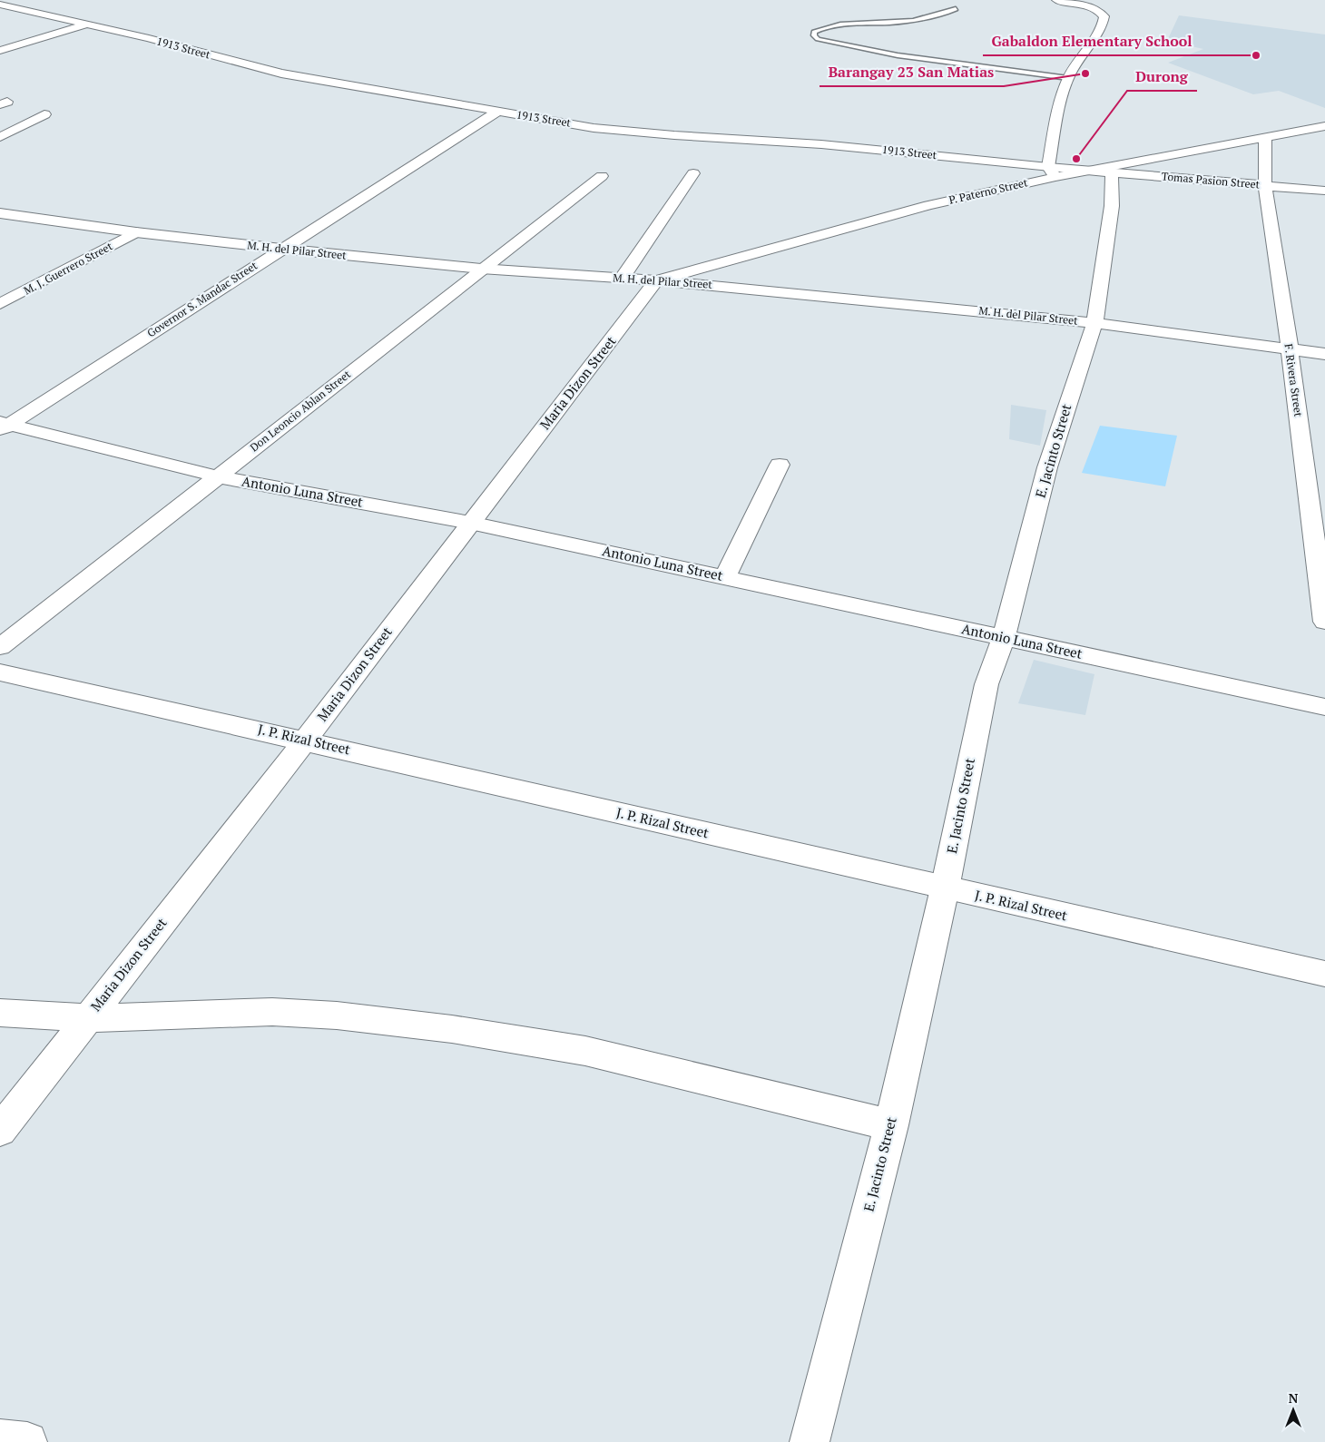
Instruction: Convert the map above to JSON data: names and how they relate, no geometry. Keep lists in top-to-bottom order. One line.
{"streets":{"street":["1913 Street","Tomas Pasion Street","P. Paterno Street","M. H. del Pilar Street","M. J. Guerrero Street","Governor S. Mandac Street","F. Rivera Street","Maria Dizon Street","Don Leoncio Ablan Street","E. Jacinto Street","Antonio Luna Street","J. P. Rizal Street"]},"crossings":[["1913 Street","P. Paterno Street"],["1913 Street","Governor S. Mandac Street"],["Tomas Pasion Street","P. Paterno Street"],["Tomas Pasion Street","F. Rivera Street"],["Tomas Pasion Street","E. Jacinto Street"],["P. Paterno Street","M. H. del Pilar Street"],["P. Paterno Street","F. Rivera Street"],["P. Paterno Street","Maria Dizon Street"],["P. Paterno Street","E. Jacinto Street"],["M. H. del Pilar Street","M. J. Guerrero Street"],["M. H. del Pilar Street","Governor S. Mandac Street"],["M. H. del Pilar Street","F. Rivera Street"],["M. H. del Pilar Street","Maria Dizon Street"],["M. H. del Pilar Street","Don Leoncio Ablan Street"],["M. H. del Pilar Street","E. Jacinto Street"],["Governor S. Mandac Street","Antonio Luna Street"],["Maria Dizon Street","Antonio Luna Street"],["Maria Dizon Street","J. P. Rizal Street"],["Don Leoncio Ablan Street","Antonio Luna Street"],["E. Jacinto Street","Antonio Luna Street"],["E. Jacinto Street","J. P. Rizal Street"]],"places":["Gabaldon Elementary School","Barangay 23 San Matias","Durong"],"north":"top"}
